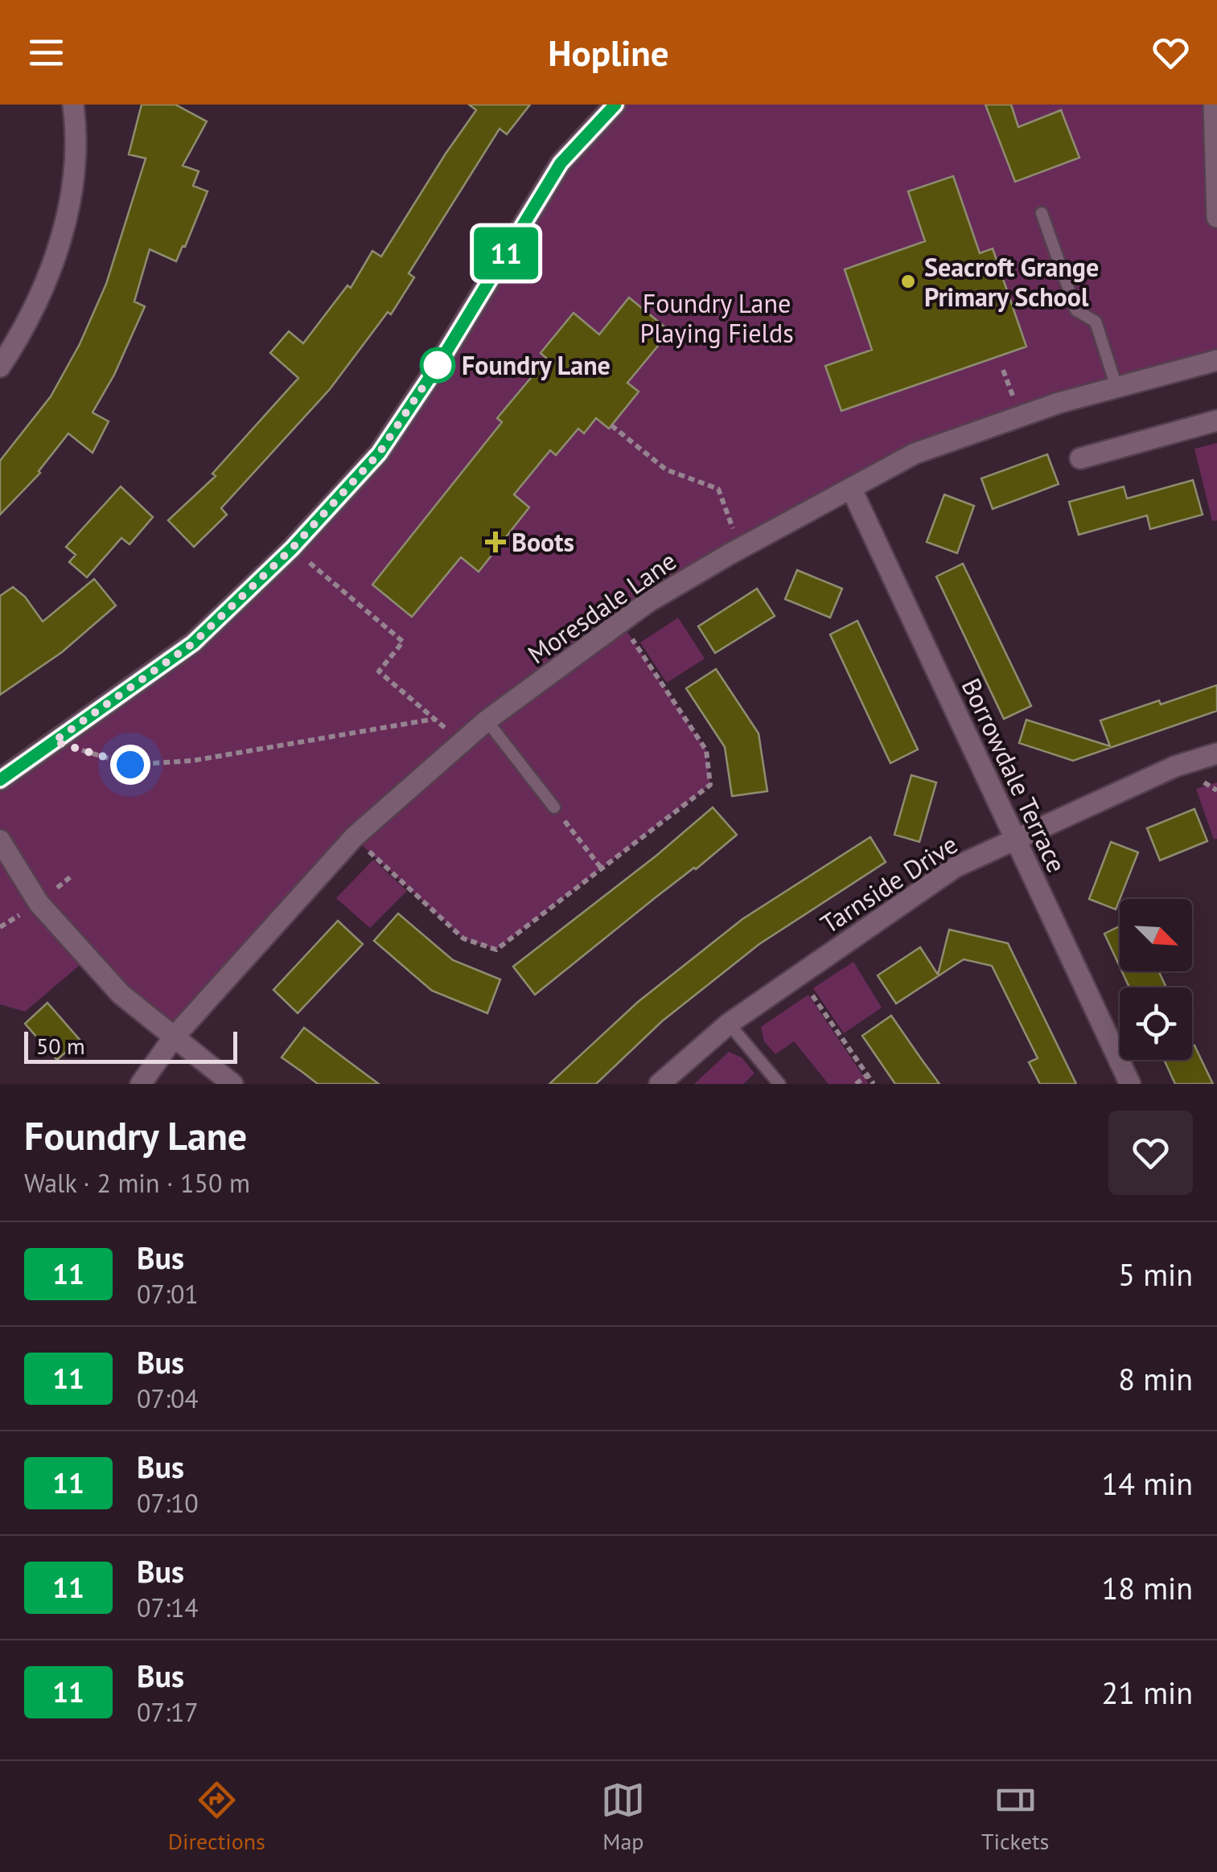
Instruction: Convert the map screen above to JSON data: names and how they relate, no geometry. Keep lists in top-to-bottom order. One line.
{"streets":{"street":["Moresdale Lane","Borrowdale Terrace","Tarnside Drive"]},"crossings":[["Moresdale Lane","Borrowdale Terrace"],["Borrowdale Terrace","Tarnside Drive"]],"parks":["Foundry Lane Playing Fields"],"places":{"other":["Seacroft Grange Primary School","Foundry Lane"],"health":["Boots"]},"lines":["bus line 11"],"scale_bar":"50 m","north":"bottom right","page":{"header":"Hopline","on_map":"11","scale":"50 m","heading":["Foundry Lane","Walk · 2 min · 150 m"],"list":[{"mark":"11","name":"Bus","note":"07:01","value":"5 min"},{"mark":"11","name":"Bus","note":"07:04","value":"8 min"},{"mark":"11","name":"Bus","note":"07:10","value":"14 min"},{"mark":"11","name":"Bus","note":"07:14","value":"18 min"},{"mark":"11","name":"Bus","note":"07:17","value":"21 min"}],"tabs":["Directions","Map","Tickets"]}}
